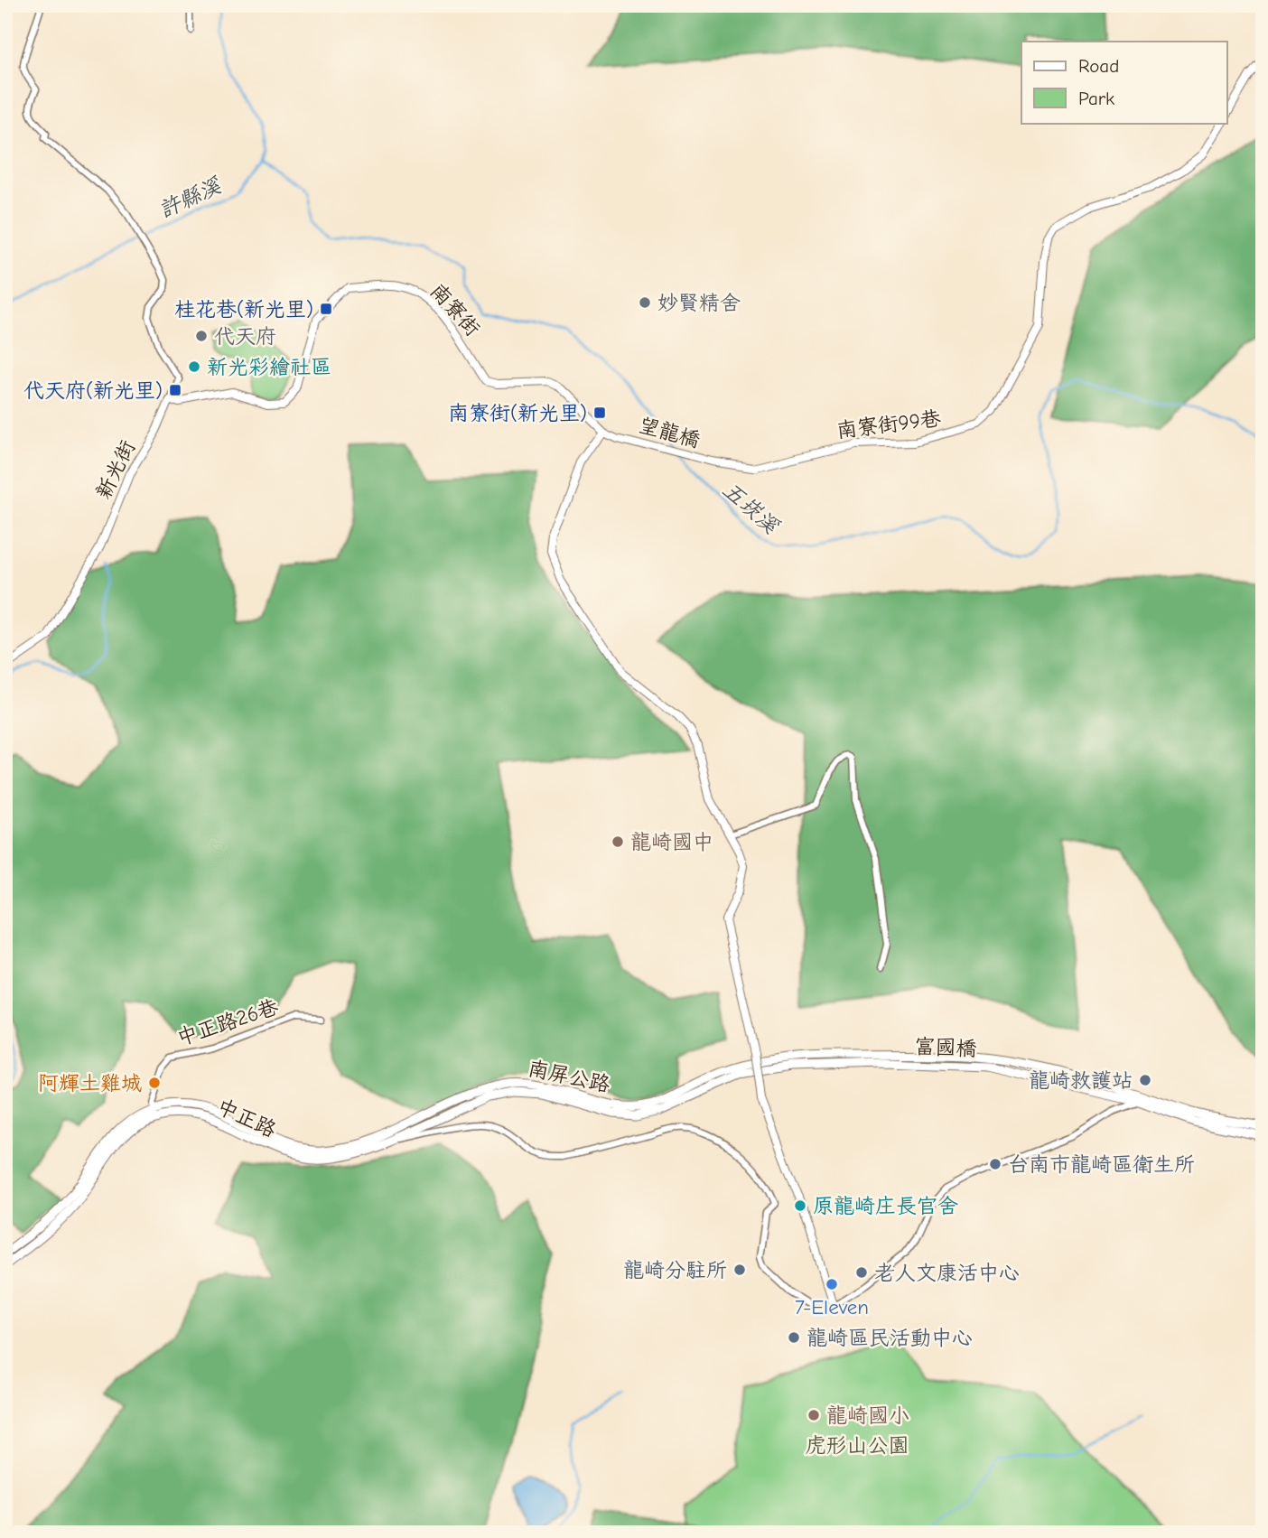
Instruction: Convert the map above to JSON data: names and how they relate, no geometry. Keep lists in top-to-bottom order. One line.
{"streets":{"main road":["富國橋","南屏公路","中正路"],"street":["南寮街","南寮街99巷","望龍橋","新光街","中正路26巷"]},"crossings":[["南寮街","望龍橋"],["南寮街","新光街"],["南寮街99巷","望龍橋"],["中正路26巷","中正路"],["富國橋","南屏公路"],["南屏公路","中正路"]],"water":["許縣溪","五崁溪"],"parks":["虎形山公園"],"places":{"other":["妙賢精舍","代天府","新光彩繪社區","龍崎國中","龍崎救護站","阿輝土雞城","台南市龍崎區衛生所","原龍崎庄長官舍","龍崎分駐所","老人文康活中心","7-Eleven","龍崎區民活動中心","龍崎國小"],"transit":["桂花巷(新光里)","代天府(新光里)","南寮街(新光里)"]},"legend":["Road","Park"]}
